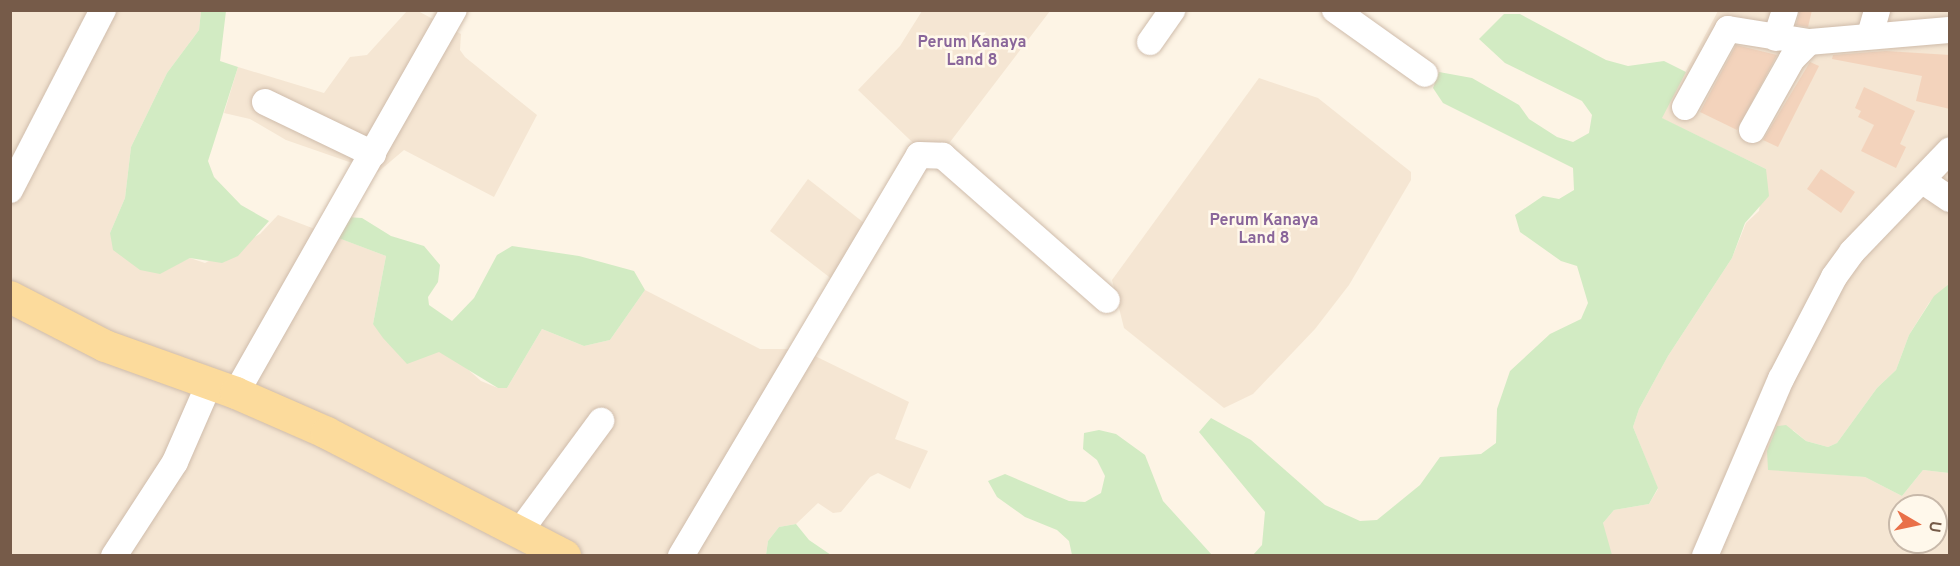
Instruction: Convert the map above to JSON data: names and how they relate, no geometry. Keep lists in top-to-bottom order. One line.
{"districts":["Perum Kanaya Land 8","Perum Kanaya Land 8"],"north":"right"}
